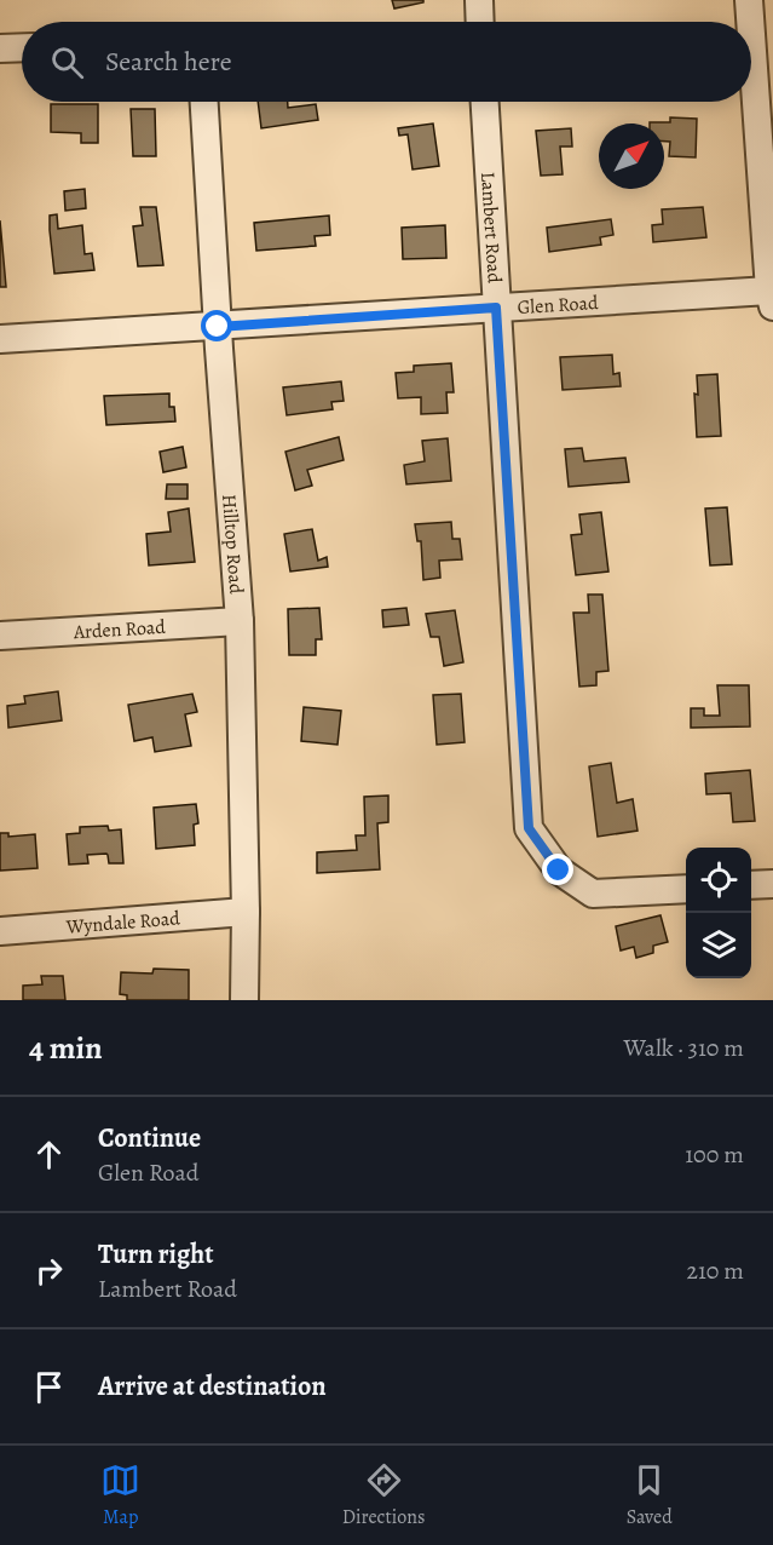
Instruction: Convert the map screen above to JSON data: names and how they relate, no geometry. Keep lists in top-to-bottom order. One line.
{"streets":{"street":["Lambert Road","Glen Road","Hilltop Road","Arden Road","Wyndale Road"]},"crossings":[["Lambert Road","Glen Road"],["Glen Road","Hilltop Road"],["Hilltop Road","Arden Road"],["Hilltop Road","Wyndale Road"]],"north":"top right","page":{"search":"Search here","heading":["4 min","Walk · 310 m"],"list":[["Continue","Glen Road","100 m"],["Turn right","Lambert Road","210 m"],"Arrive at destination"],"nav":["Map","Directions","Saved"]}}
